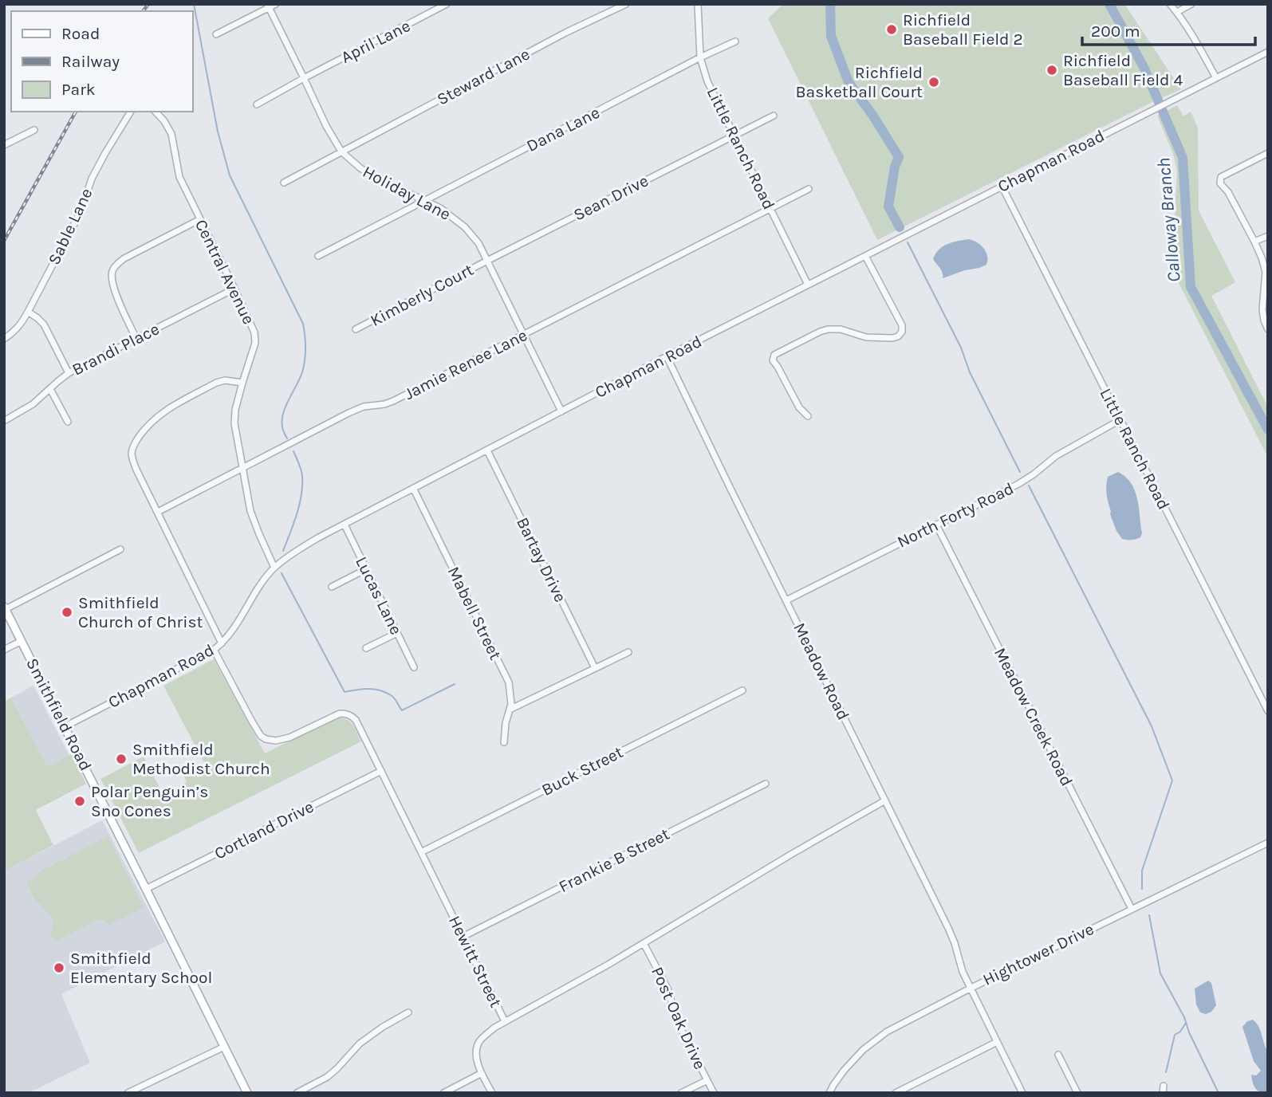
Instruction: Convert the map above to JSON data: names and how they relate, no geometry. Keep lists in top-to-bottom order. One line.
{"streets":{"main road":["Smithfield Road"],"street":["April Lane","Steward Lane","Dana Lane","Little Ranch Road","Chapman Road","Holiday Lane","Sean Drive","Sable Lane","Central Avenue","Kimberly Court","Brandi Place","Jamie Renee Lane","North Forty Road","Bartay Drive","Lucas Lane","Mabell Street","Meadow Road","Meadow Creek Road","Buck Street","Cortland Drive","Frankie B Street","Hightower Drive","Hewitt Street","Post Oak Drive"]},"crossings":[["April Lane","Holiday Lane"],["Steward Lane","Holiday Lane"],["Dana Lane","Little Ranch Road"],["Dana Lane","Holiday Lane"],["Little Ranch Road","Chapman Road"],["Little Ranch Road","Sean Drive"],["Little Ranch Road","Jamie Renee Lane"],["Little Ranch Road","North Forty Road"],["Chapman Road","Holiday Lane"],["Chapman Road","Central Avenue"],["Chapman Road","Bartay Drive"],["Chapman Road","Lucas Lane"],["Chapman Road","Mabell Street"],["Chapman Road","Meadow Road"],["Chapman Road","Smithfield Road"],["Chapman Road","Hewitt Street"],["Holiday Lane","Sean Drive"],["Holiday Lane","Kimberly Court"],["Holiday Lane","Jamie Renee Lane"],["Sean Drive","Kimberly Court"],["Central Avenue","Brandi Place"],["Central Avenue","Jamie Renee Lane"],["North Forty Road","Meadow Road"],["North Forty Road","Meadow Creek Road"],["Meadow Road","Hightower Drive"],["Meadow Road","Hewitt Street"],["Smithfield Road","Cortland Drive"],["Meadow Creek Road","Hightower Drive"],["Buck Street","Hewitt Street"],["Cortland Drive","Hewitt Street"],["Frankie B Street","Hewitt Street"],["Hewitt Street","Post Oak Drive"]],"water":["Calloway Branch"],"places":["Richfield Baseball Field 2","Richfield Baseball Field 4","Richfield Basketball Court","Smithfield Church of Christ","Smithfield Methodist Church","Polar Penguin’s Sno Cones","Smithfield Elementary School"],"legend":["Road","Railway","Park"],"scale_bar":"200 m"}
